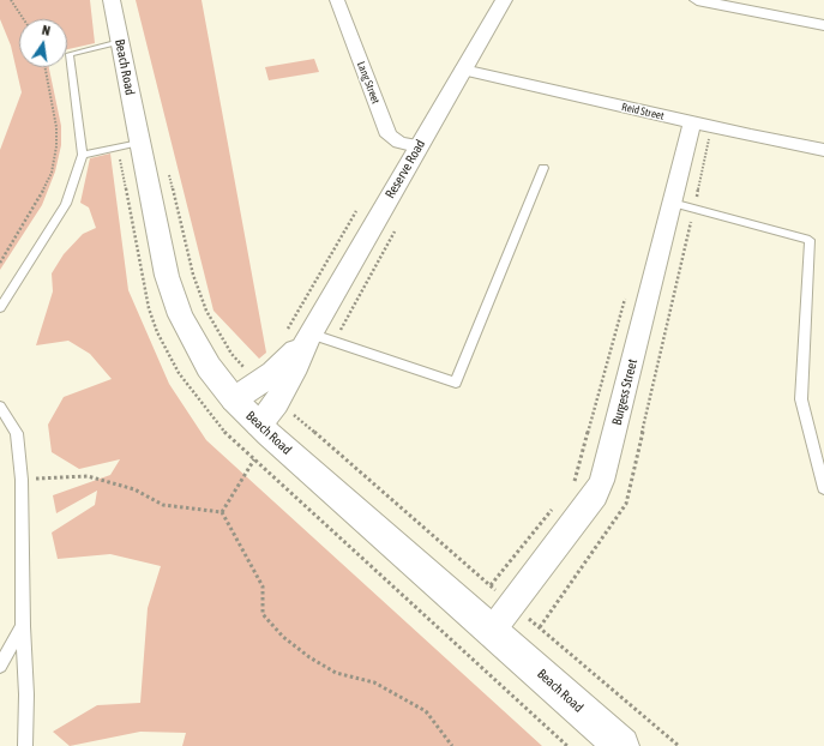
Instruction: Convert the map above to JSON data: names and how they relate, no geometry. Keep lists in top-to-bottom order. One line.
{"streets":{"main road":["Beach Road","Reserve Road"],"street":["Lang Street","Reid Street","Burgess Street"]},"crossings":[["Beach Road","Reserve Road"],["Beach Road","Burgess Street"],["Lang Street","Reserve Road"],["Reid Street","Reserve Road"],["Reid Street","Burgess Street"]],"north":"top"}
